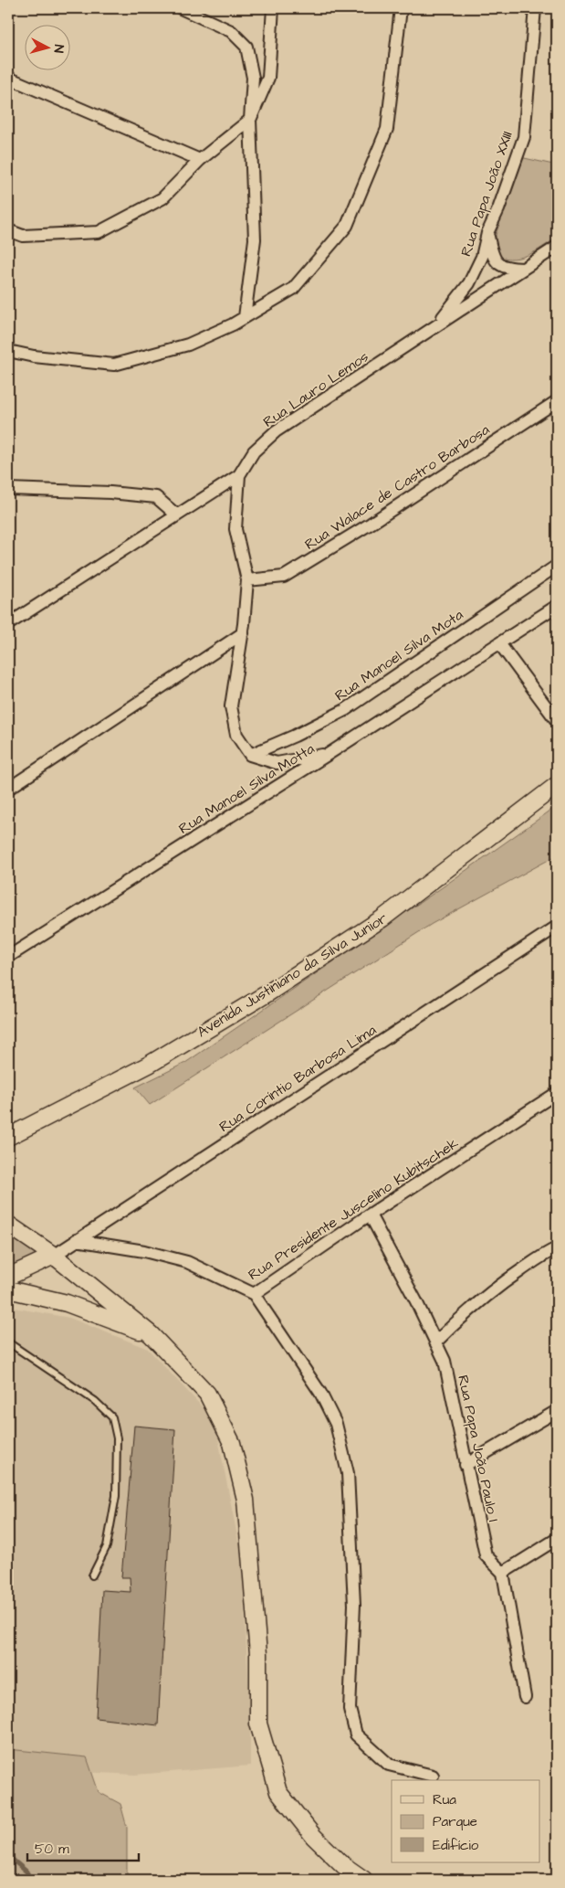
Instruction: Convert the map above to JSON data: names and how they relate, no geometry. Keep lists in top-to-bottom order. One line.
{"streets":{"main road":["Avenida Justiniano da Silva Junior"],"street":["Rua Papa João XXIII","Rua Lauro Lemos","Rua Walace de Castro Barbosa","Rua Manoel Silva Mota","Rua Manoel Silva Motta","Rua Coríntio Barbosa Lima","Rua Presidente Juscelino Kubitschek","Rua Papa João Paulo I"]},"crossings":[["Rua Papa João XXIII","Rua Lauro Lemos"],["Rua Coríntio Barbosa Lima","Rua Presidente Juscelino Kubitschek"],["Rua Presidente Juscelino Kubitschek","Rua Papa João Paulo I"]],"legend":["Rua","Parque","Edifício"],"scale_bar":"50 m","north":"right"}
